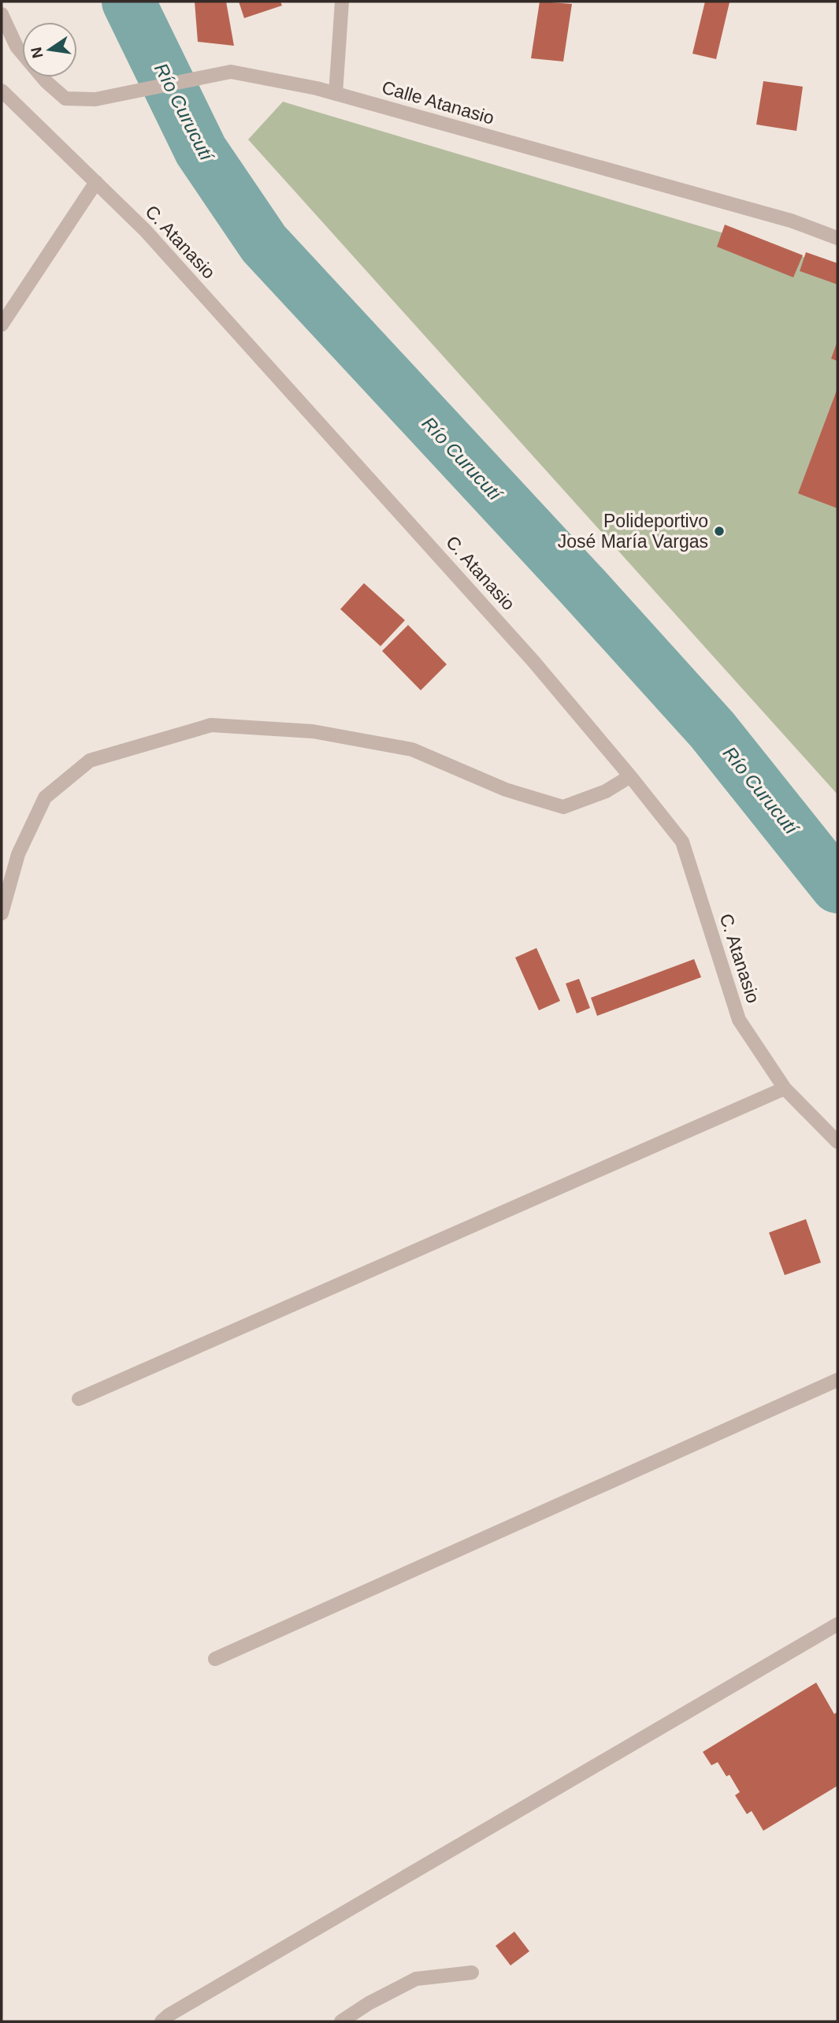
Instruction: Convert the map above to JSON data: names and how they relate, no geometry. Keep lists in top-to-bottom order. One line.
{"streets":{"street":["Calle Atanasio","C. Atanasio"]},"water":["Río Curucutí"],"places":["Polideportivo José María Vargas"],"north":"left"}
